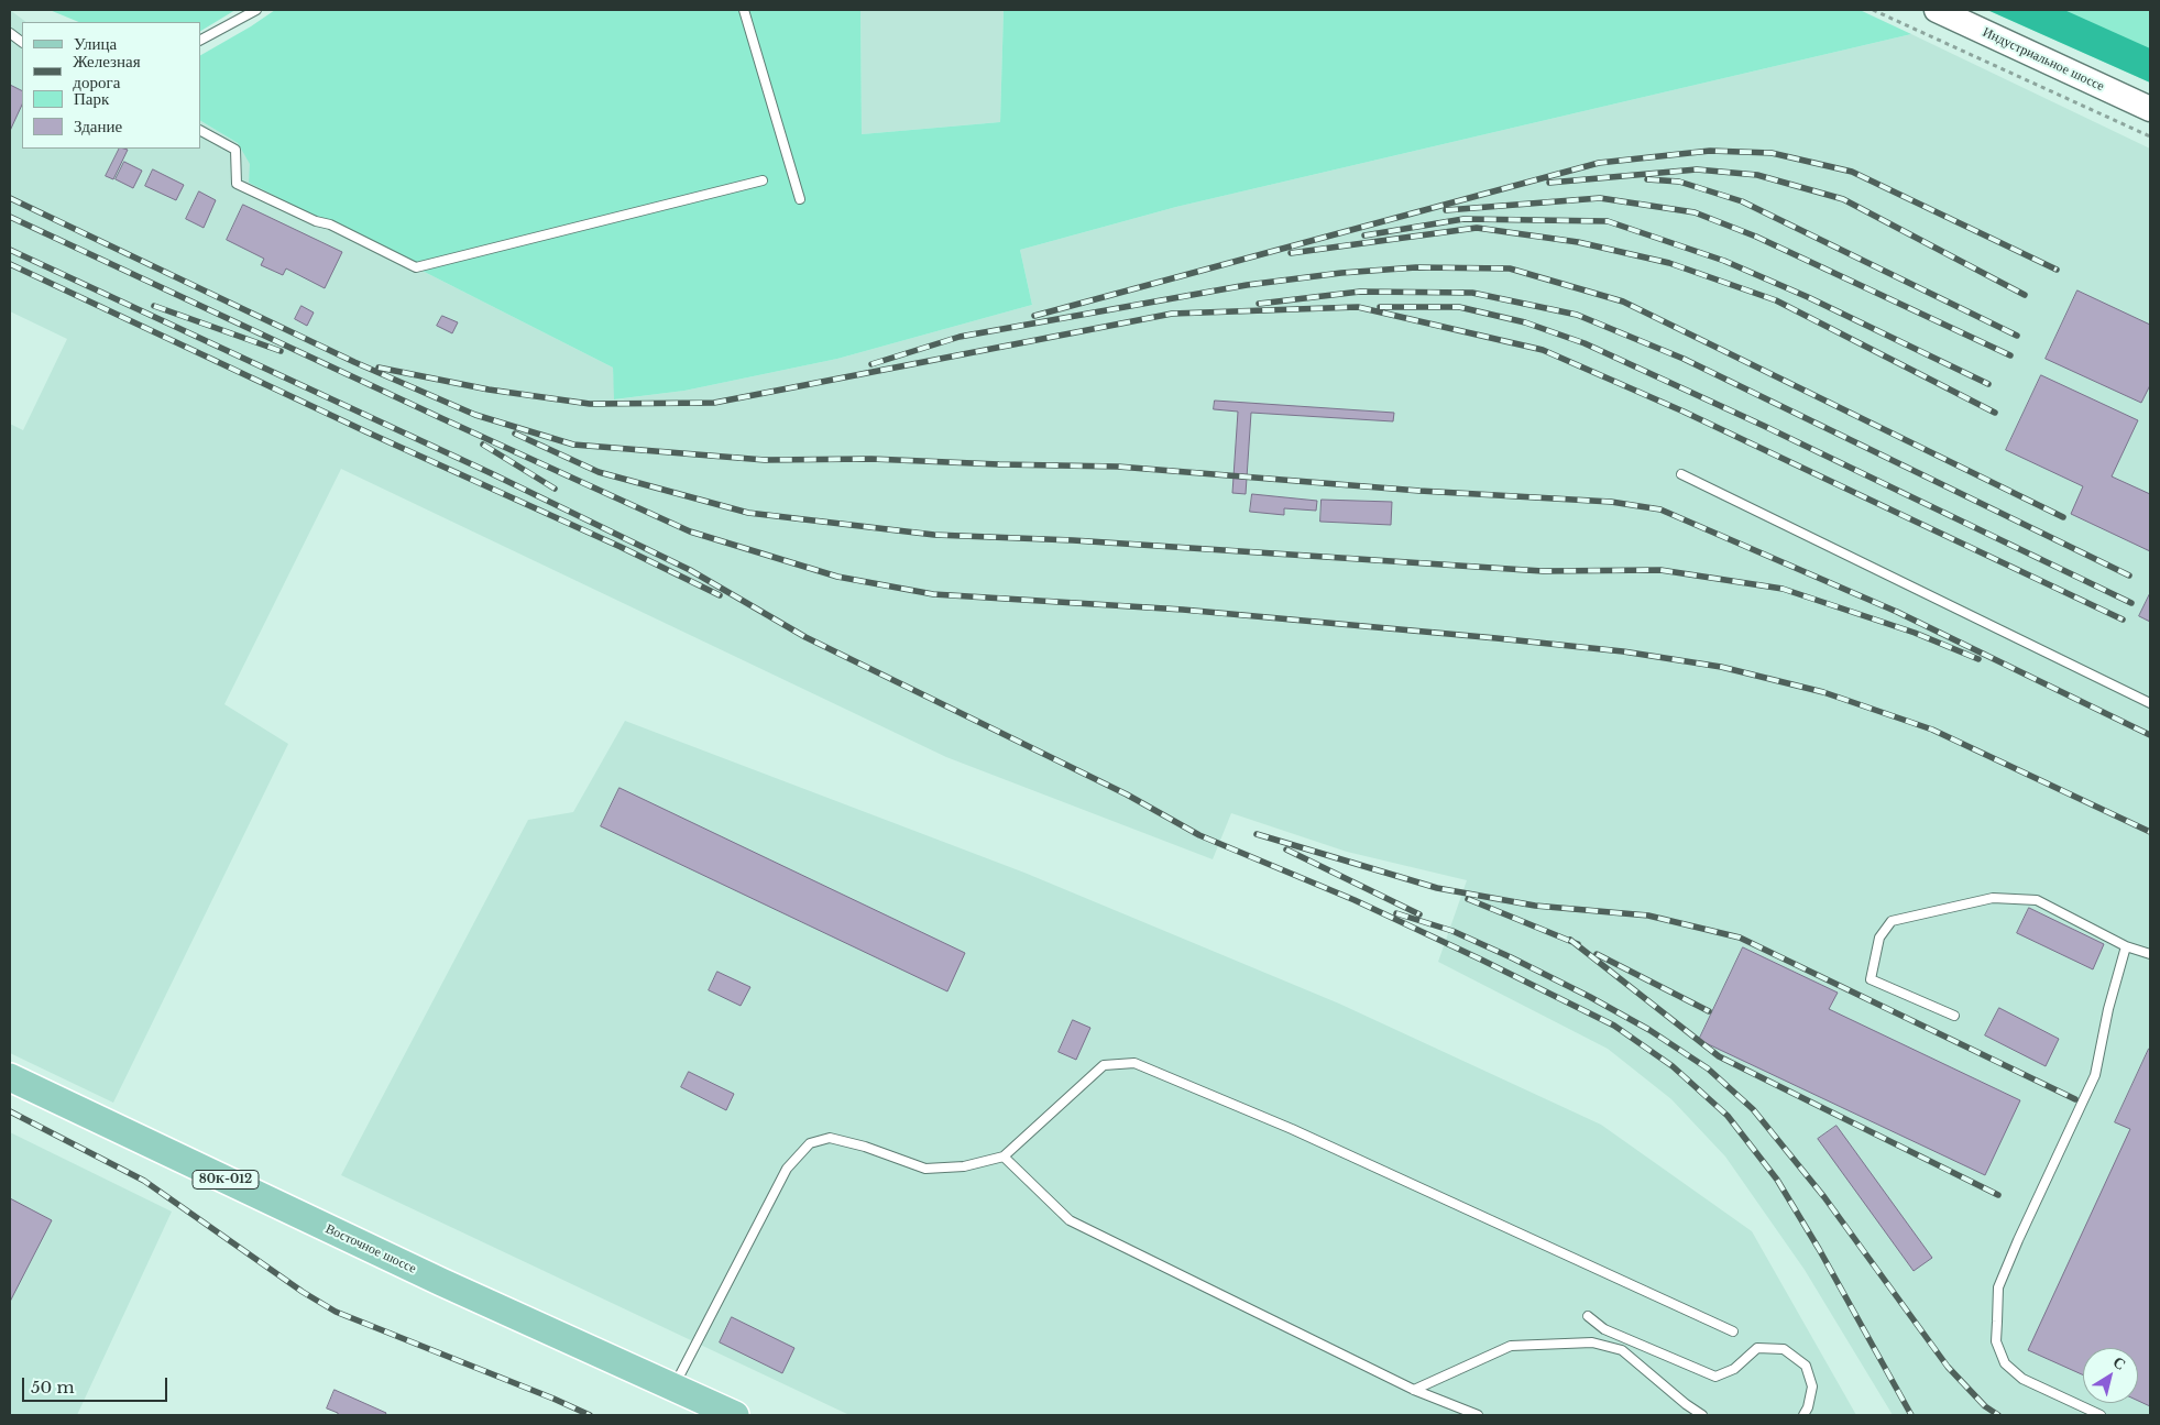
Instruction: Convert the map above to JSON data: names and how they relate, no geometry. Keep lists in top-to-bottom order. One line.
{"streets":{"main road":["Индустриальное шоссе","80К-012","Восточное шоссе"]},"legend":["Улица","Железная дорога","Парк","Здание"],"scale_bar":"50 m","north":"top right"}
